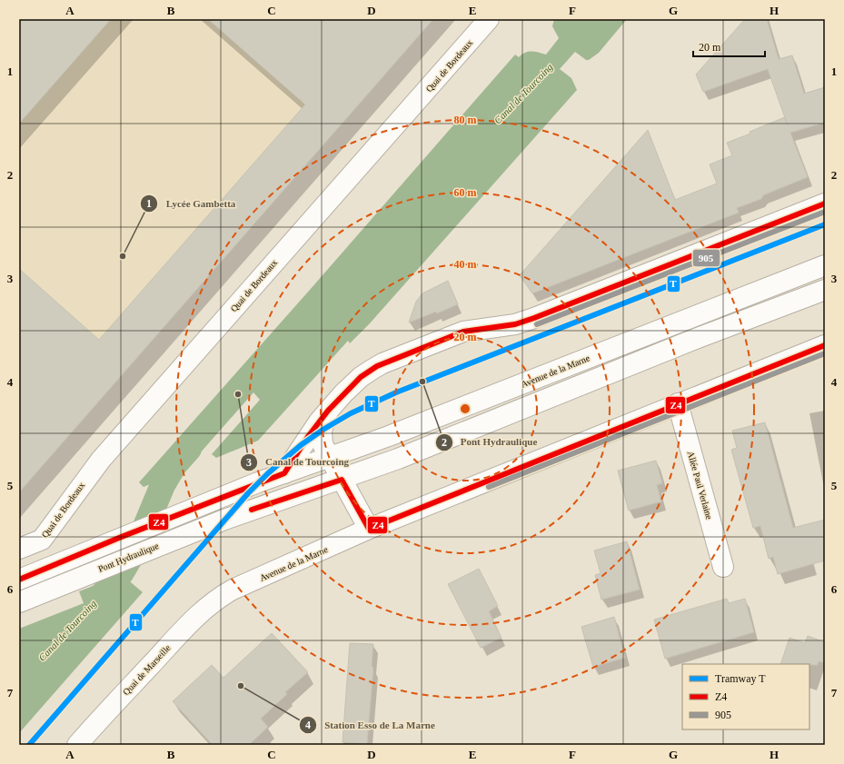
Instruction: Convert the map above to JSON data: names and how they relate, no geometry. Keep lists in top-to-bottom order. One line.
{"streets":{"main road":["Quai de Bordeaux","Avenue de la Marne","Allée Paul Verlaine","Pont Hydraulique","Quai de Marseille"]},"crossings":[["Avenue de la Marne","Allée Paul Verlaine"],["Avenue de la Marne","Quai de Marseille"]],"water":["Canal de Tourcoing"],"places":["Lycée Gambetta","Pont Hydraulique","Canal de Tourcoing","Station Esso de La Marne"],"lines":["transit line Z4","transit line 905","tram line T"],"legend":["Tramway T","Z4","905"],"scale_bar":"20 m","grid":{"columns":["A","B","C","D","E","F","G","H"],"rows":["1","2","3","4","5","6","7"]},"rings":["80 m","60 m","40 m","20 m"]}
